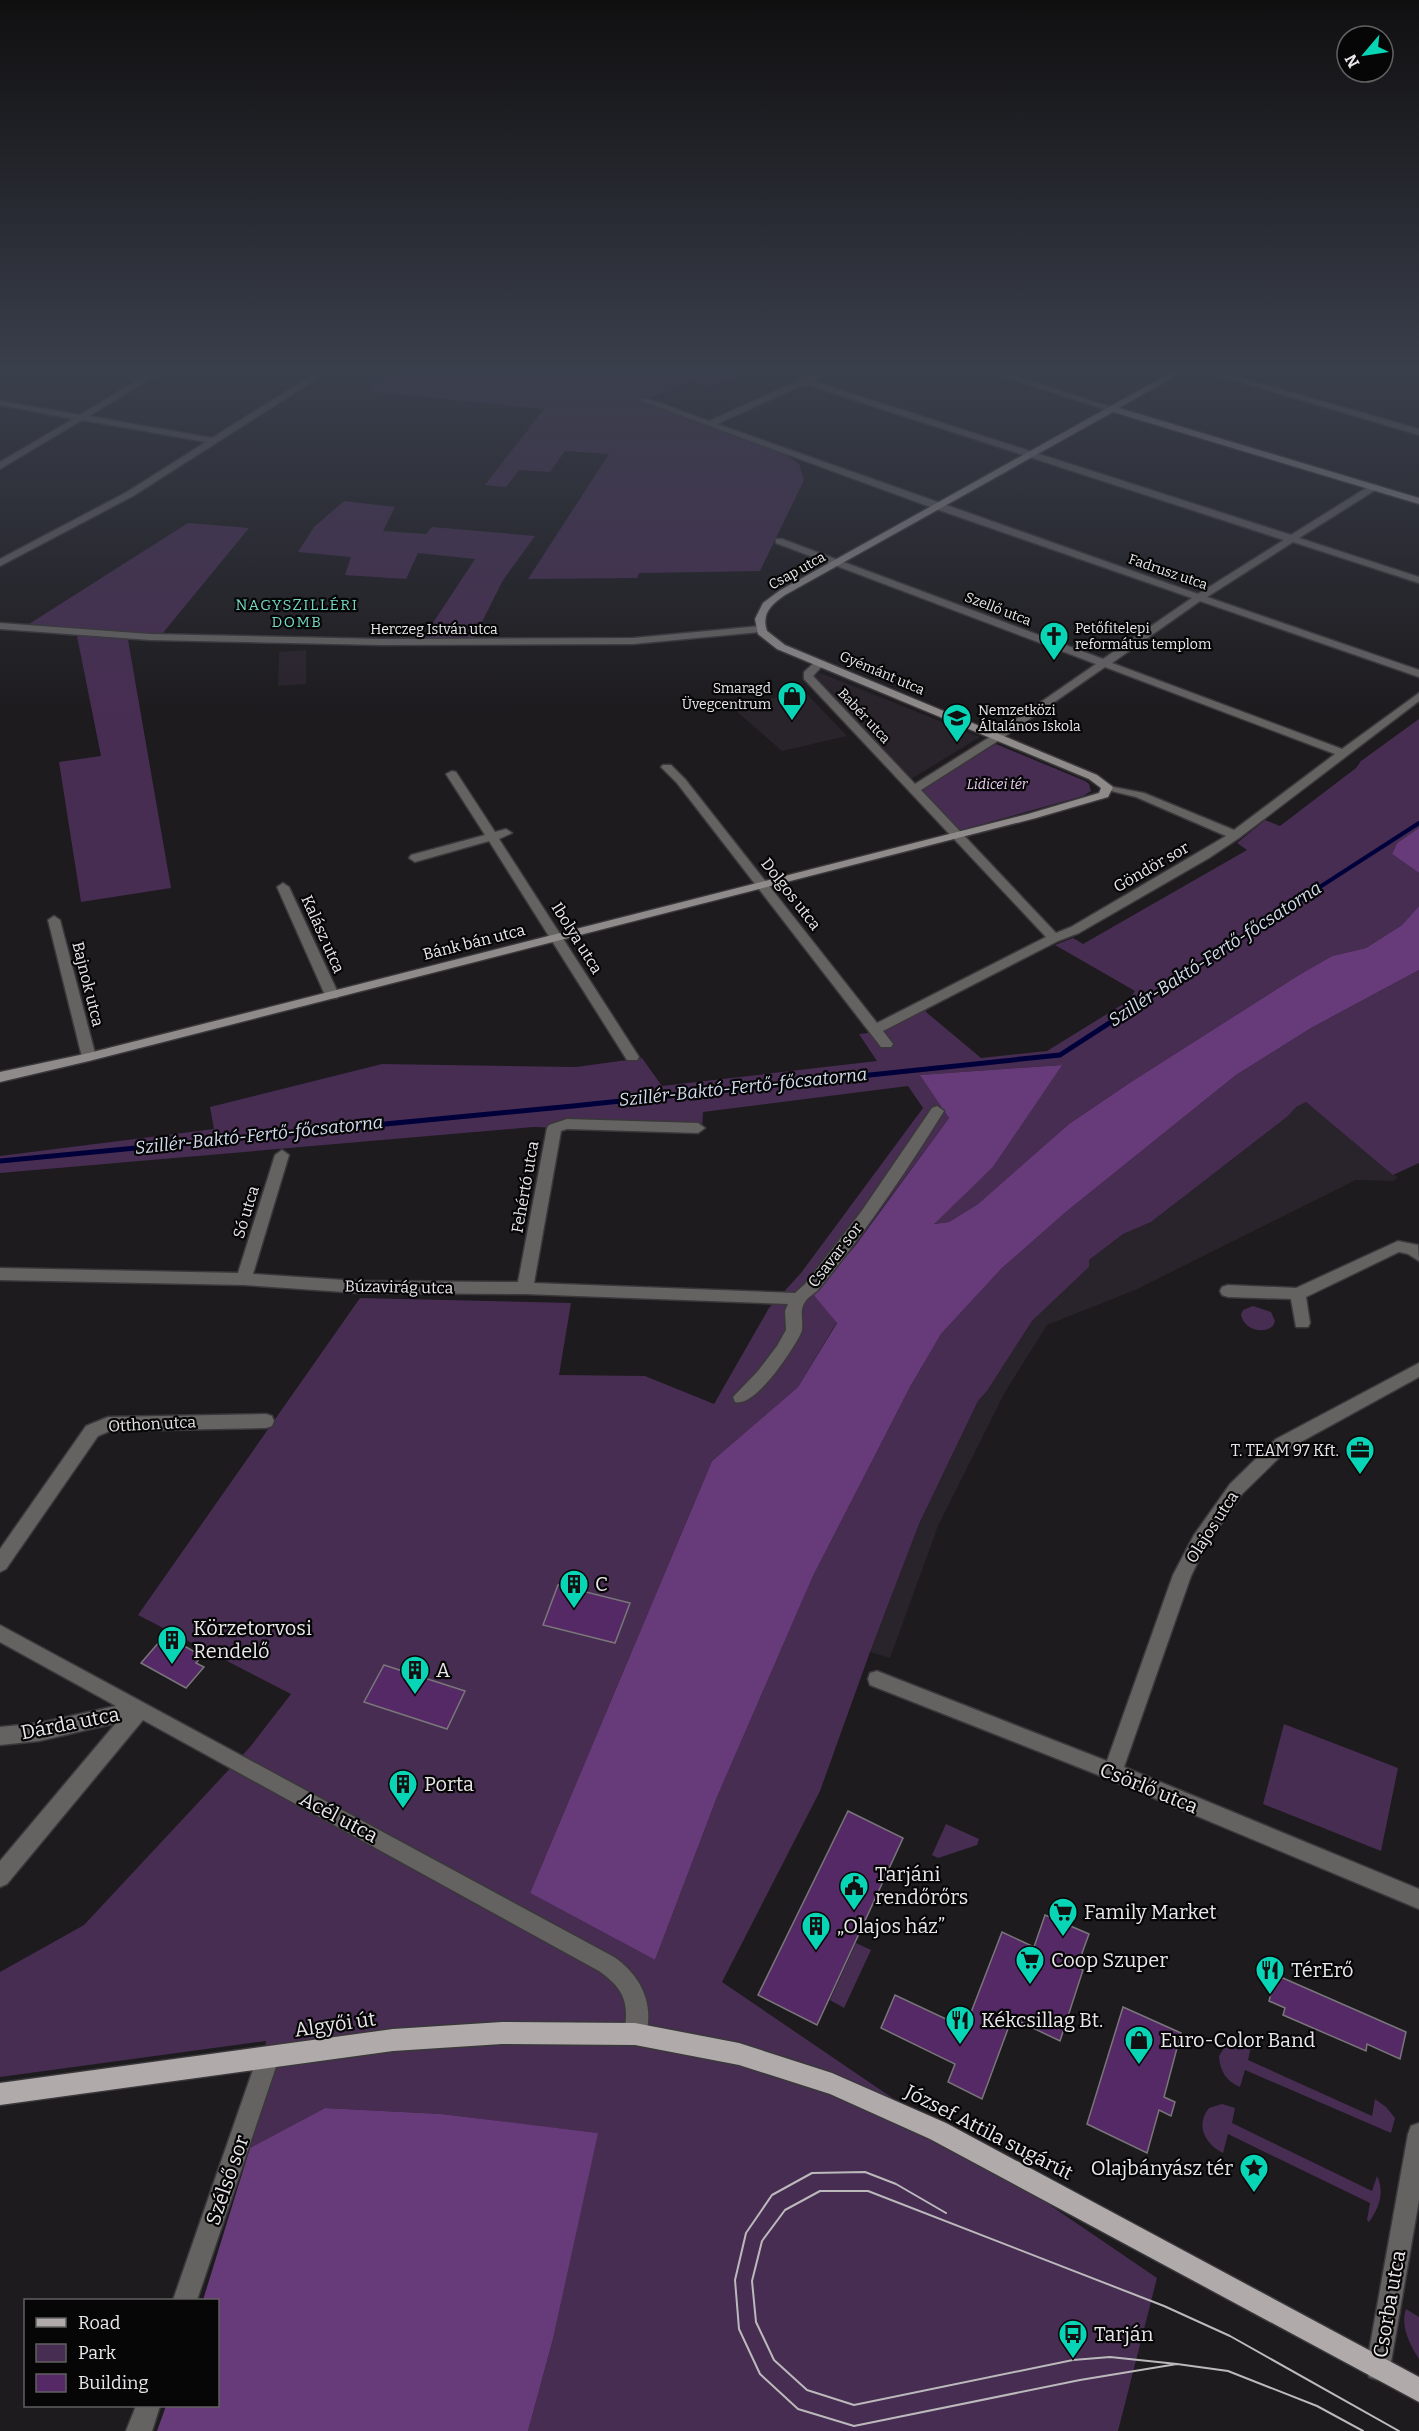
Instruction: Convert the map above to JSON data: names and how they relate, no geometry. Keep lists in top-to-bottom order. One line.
{"streets":{"main road":["Algyői út","József Attila sugárút"],"street":["Csap utca","Fadrusz utca","Szellő utca","Herczeg István utca","Gyémánt utca","Babér utca","Göndör sor","Dolgos utca","Kalász utca","Ibolya utca","Bánk bán utca","Bajnok utca","Fehértó utca","Só utca","Csavar sor","Búzavirág utca","Otthon utca","Olajos utca","Dárda utca","Csörlő utca","Acél utca","Szélső sor","Csorba utca"]},"crossings":[["Csap utca","Fadrusz utca"],["Csap utca","Szellő utca"],["Csap utca","Herczeg István utca"],["Csap utca","Gyémánt utca"],["Szellő utca","Göndör sor"],["Herczeg István utca","Gyémánt utca"],["Gyémánt utca","Babér utca"],["Göndör sor","Dolgos utca"],["Dolgos utca","Bánk bán utca"],["Kalász utca","Bánk bán utca"],["Ibolya utca","Bánk bán utca"],["Bánk bán utca","Bajnok utca"],["Fehértó utca","Búzavirág utca"],["Só utca","Búzavirág utca"],["Csavar sor","Búzavirág utca"],["Olajos utca","Csörlő utca"],["Dárda utca","Acél utca"],["Acél utca","Algyői út"],["Algyői út","József Attila sugárút"],["Algyői út","Szélső sor"],["József Attila sugárút","Csorba utca"]],"districts":["NAGYSZILLÉRI DOMB"],"water":["Szillér-Baktó-Fertő-főcsatorna"],"parks":["Lidicei tér"],"places":{"church":["Petőfitelepi református templom"],"shop":["Smaragd Üvegcentrum","Euro-Color Band"],"school or university":["Nemzetközi Általános Iskola"],"office":["T. TEAM 97 Kft."],"building":["C","Körzetorvosi Rendelő","A","Porta","„Olajos ház”"],"public building":["Tarjáni rendőrőrs"],"supermarket":["Family Market","Coop Szuper"],"restaurant":["TérErő","Kékcsillag Bt."],"place":["Olajbányász tér"],"bus stop":["Tarján"]},"legend":["Road","Park","Building"],"north":"bottom left"}
